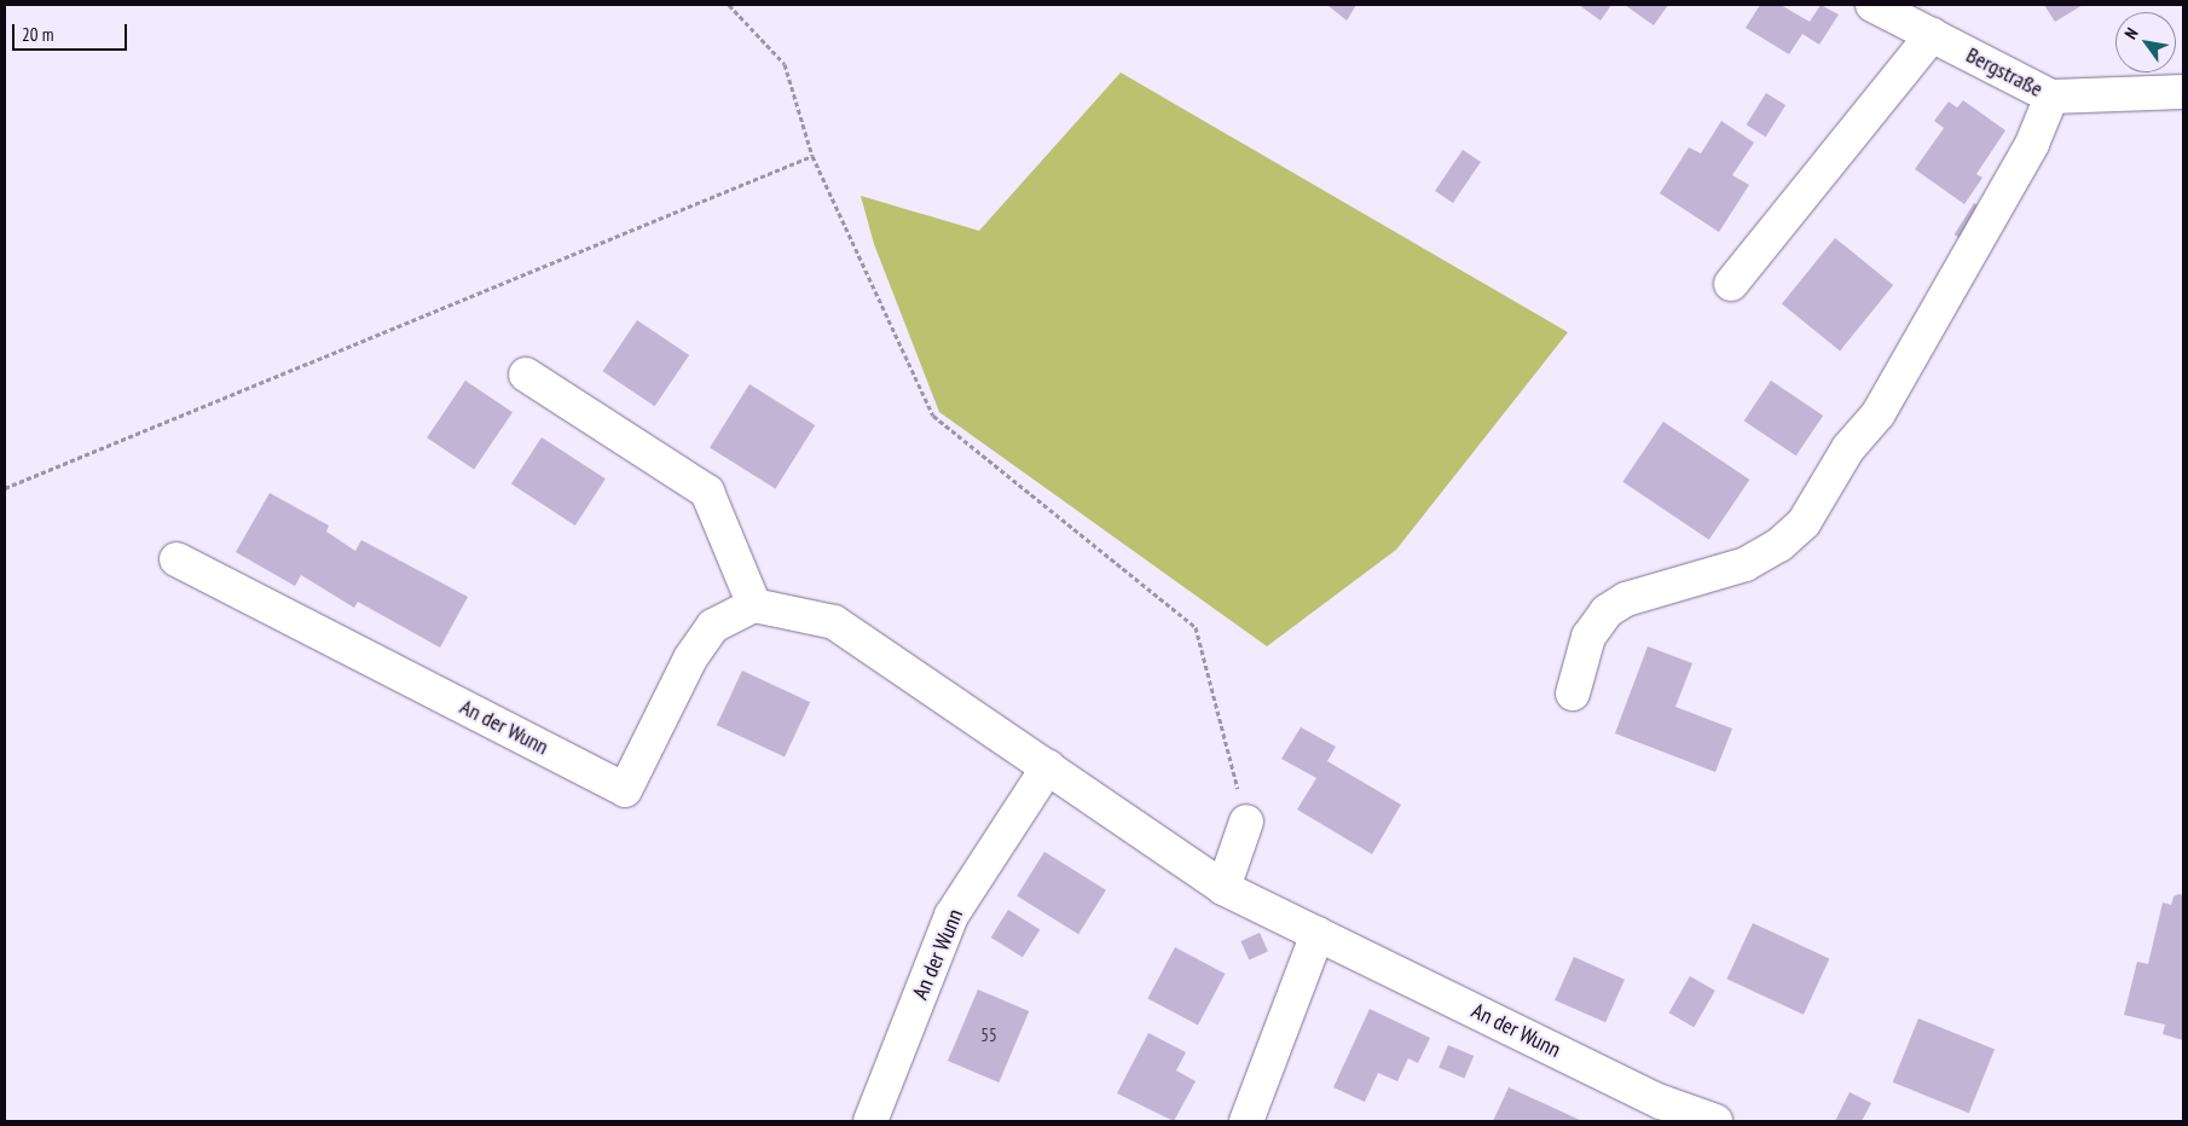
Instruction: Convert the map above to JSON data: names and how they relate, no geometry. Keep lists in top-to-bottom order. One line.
{"streets":{"street":["Bergstraße","An der Wunn"]},"house_numbers":["55"],"scale_bar":"20 m","north":"top left"}
